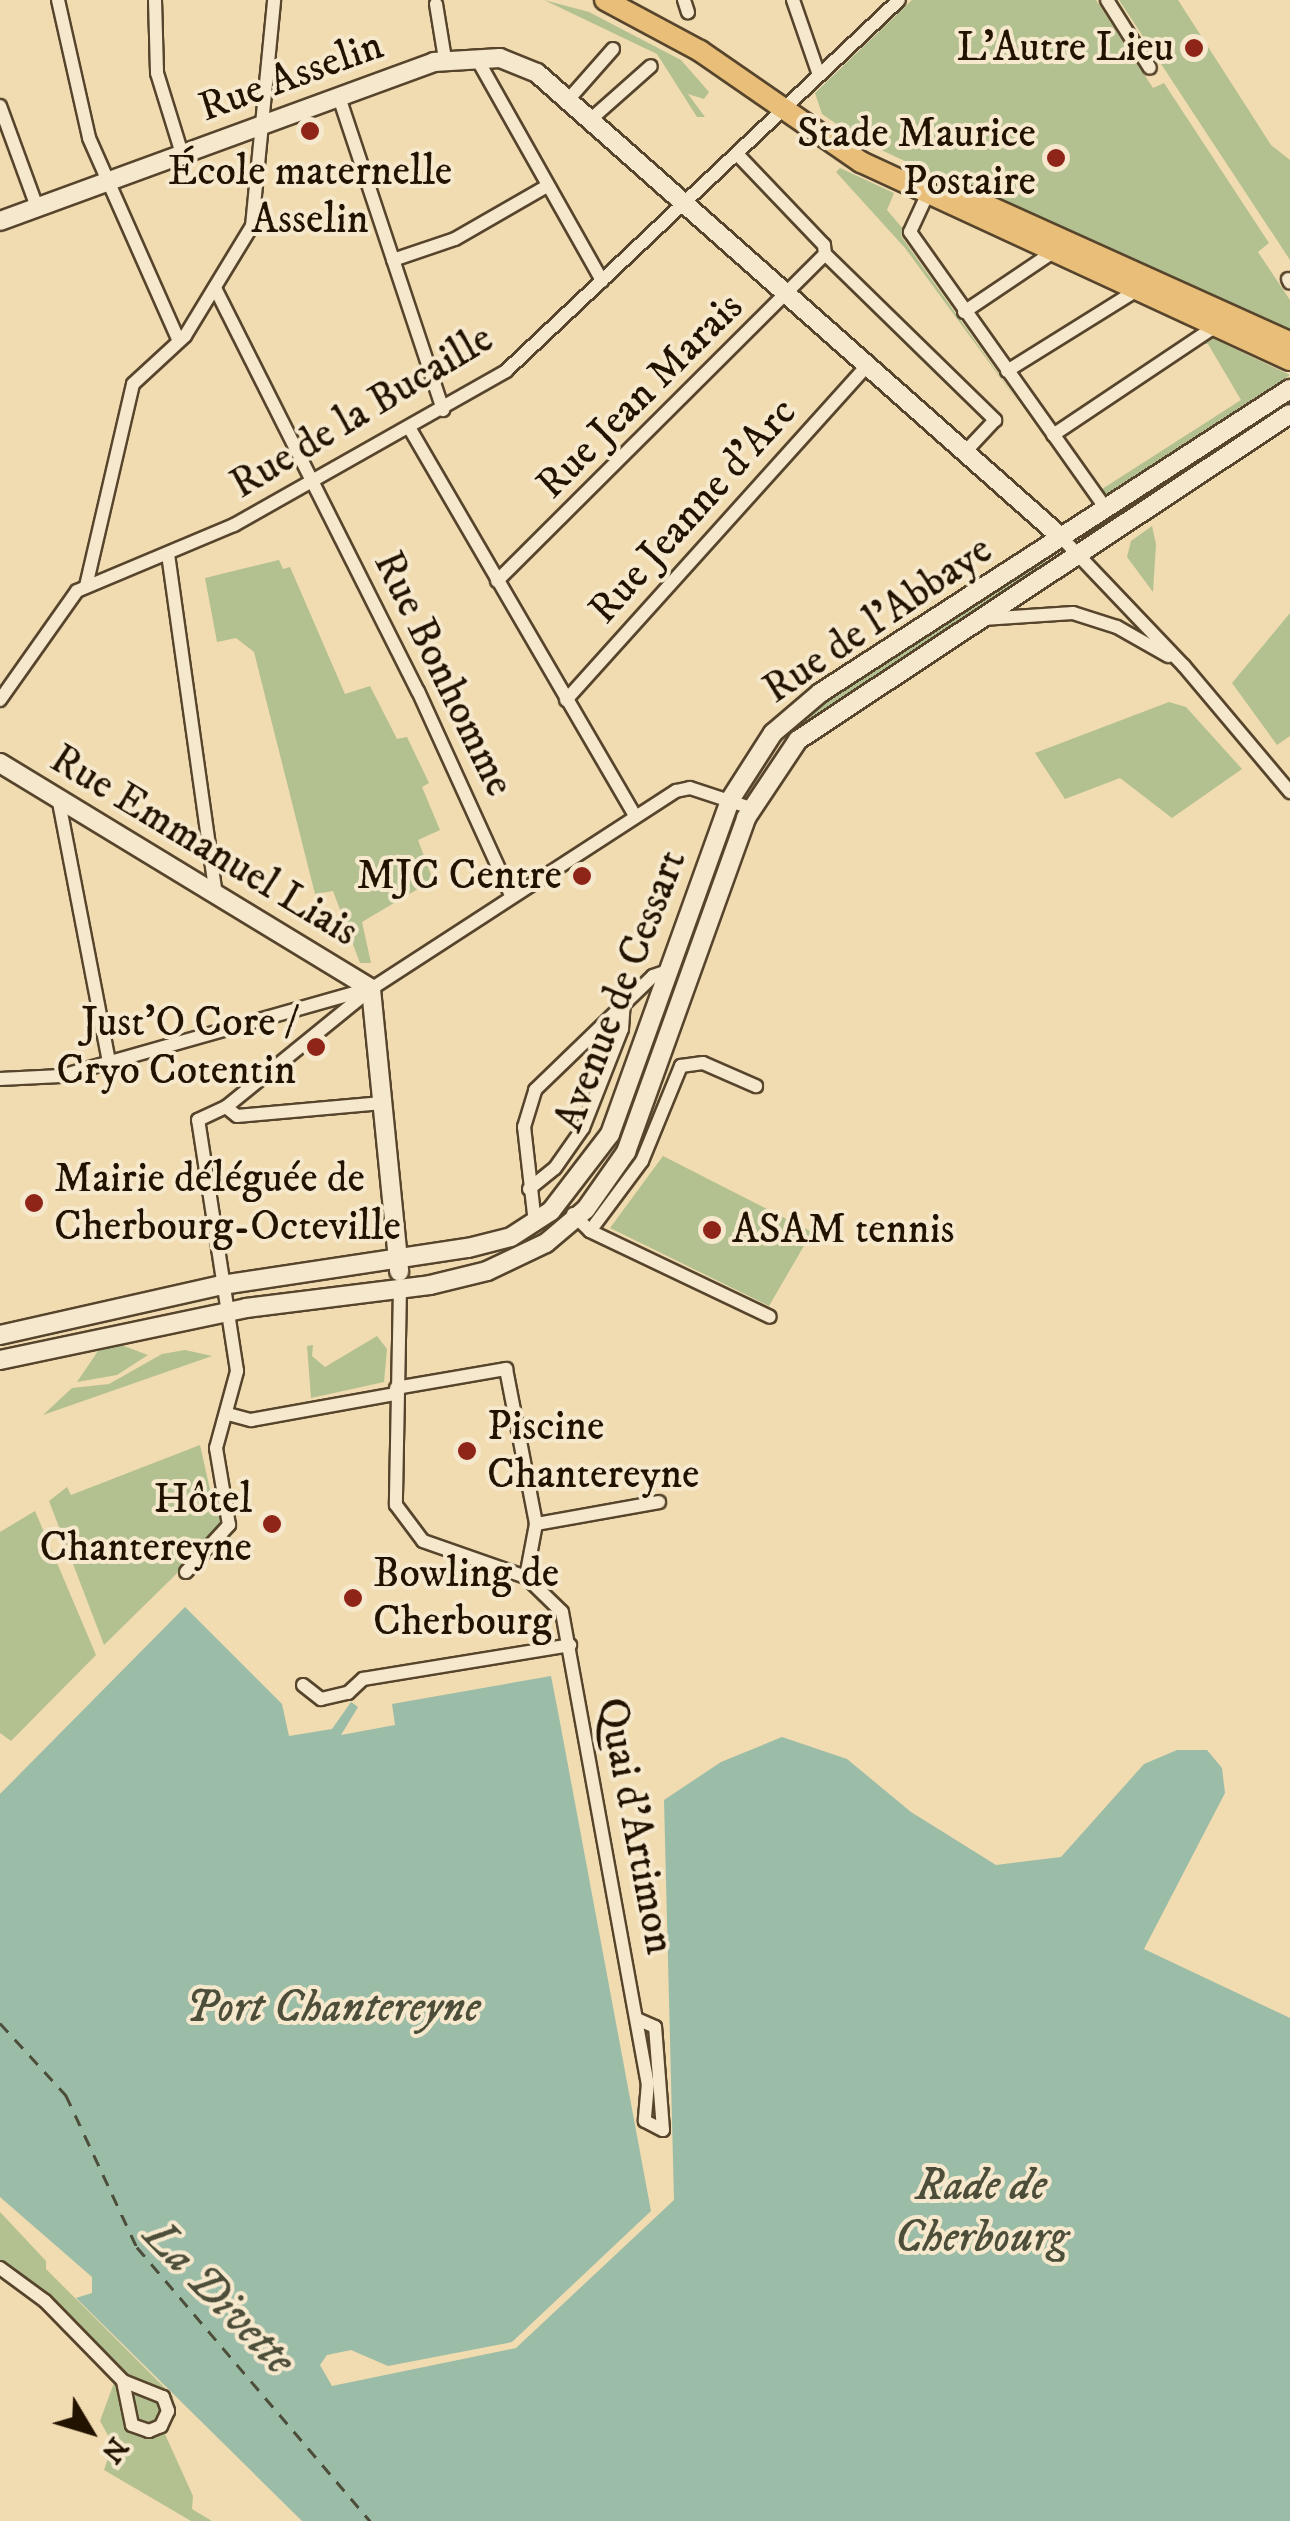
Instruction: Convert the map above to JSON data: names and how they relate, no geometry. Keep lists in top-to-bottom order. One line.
{"streets":{"main road":["Rue Asselin","Rue de l'Abbaye","Rue Emmanuel Liais","Avenue de Cessart"],"street":["Rue Jean Marais","Rue de la Bucaille","Rue Jeanne d'Arc","Rue Bonhomme","Quai d’Artimon"]},"crossings":[["Rue Asselin","Rue Jean Marais"],["Rue Asselin","Rue de la Bucaille"],["Rue Asselin","Rue Jeanne d'Arc"],["Rue Asselin","Rue de l'Abbaye"],["Rue de la Bucaille","Rue Bonhomme"],["Rue de l'Abbaye","Avenue de Cessart"]],"water":["Port Chantereyne","Rade de Cherbourg","La Divette"],"places":["L'Autre Lieu","École maternelle Asselin","Stade Maurice Postaire","MJC Centre","Just’O Core / Cryo Cotentin","Mairie déléguée de Cherbourg-Octeville","ASAM tennis","Piscine Chantereyne","Hôtel Chantereyne","Bowling de Cherbourg"],"north":"bottom right"}
